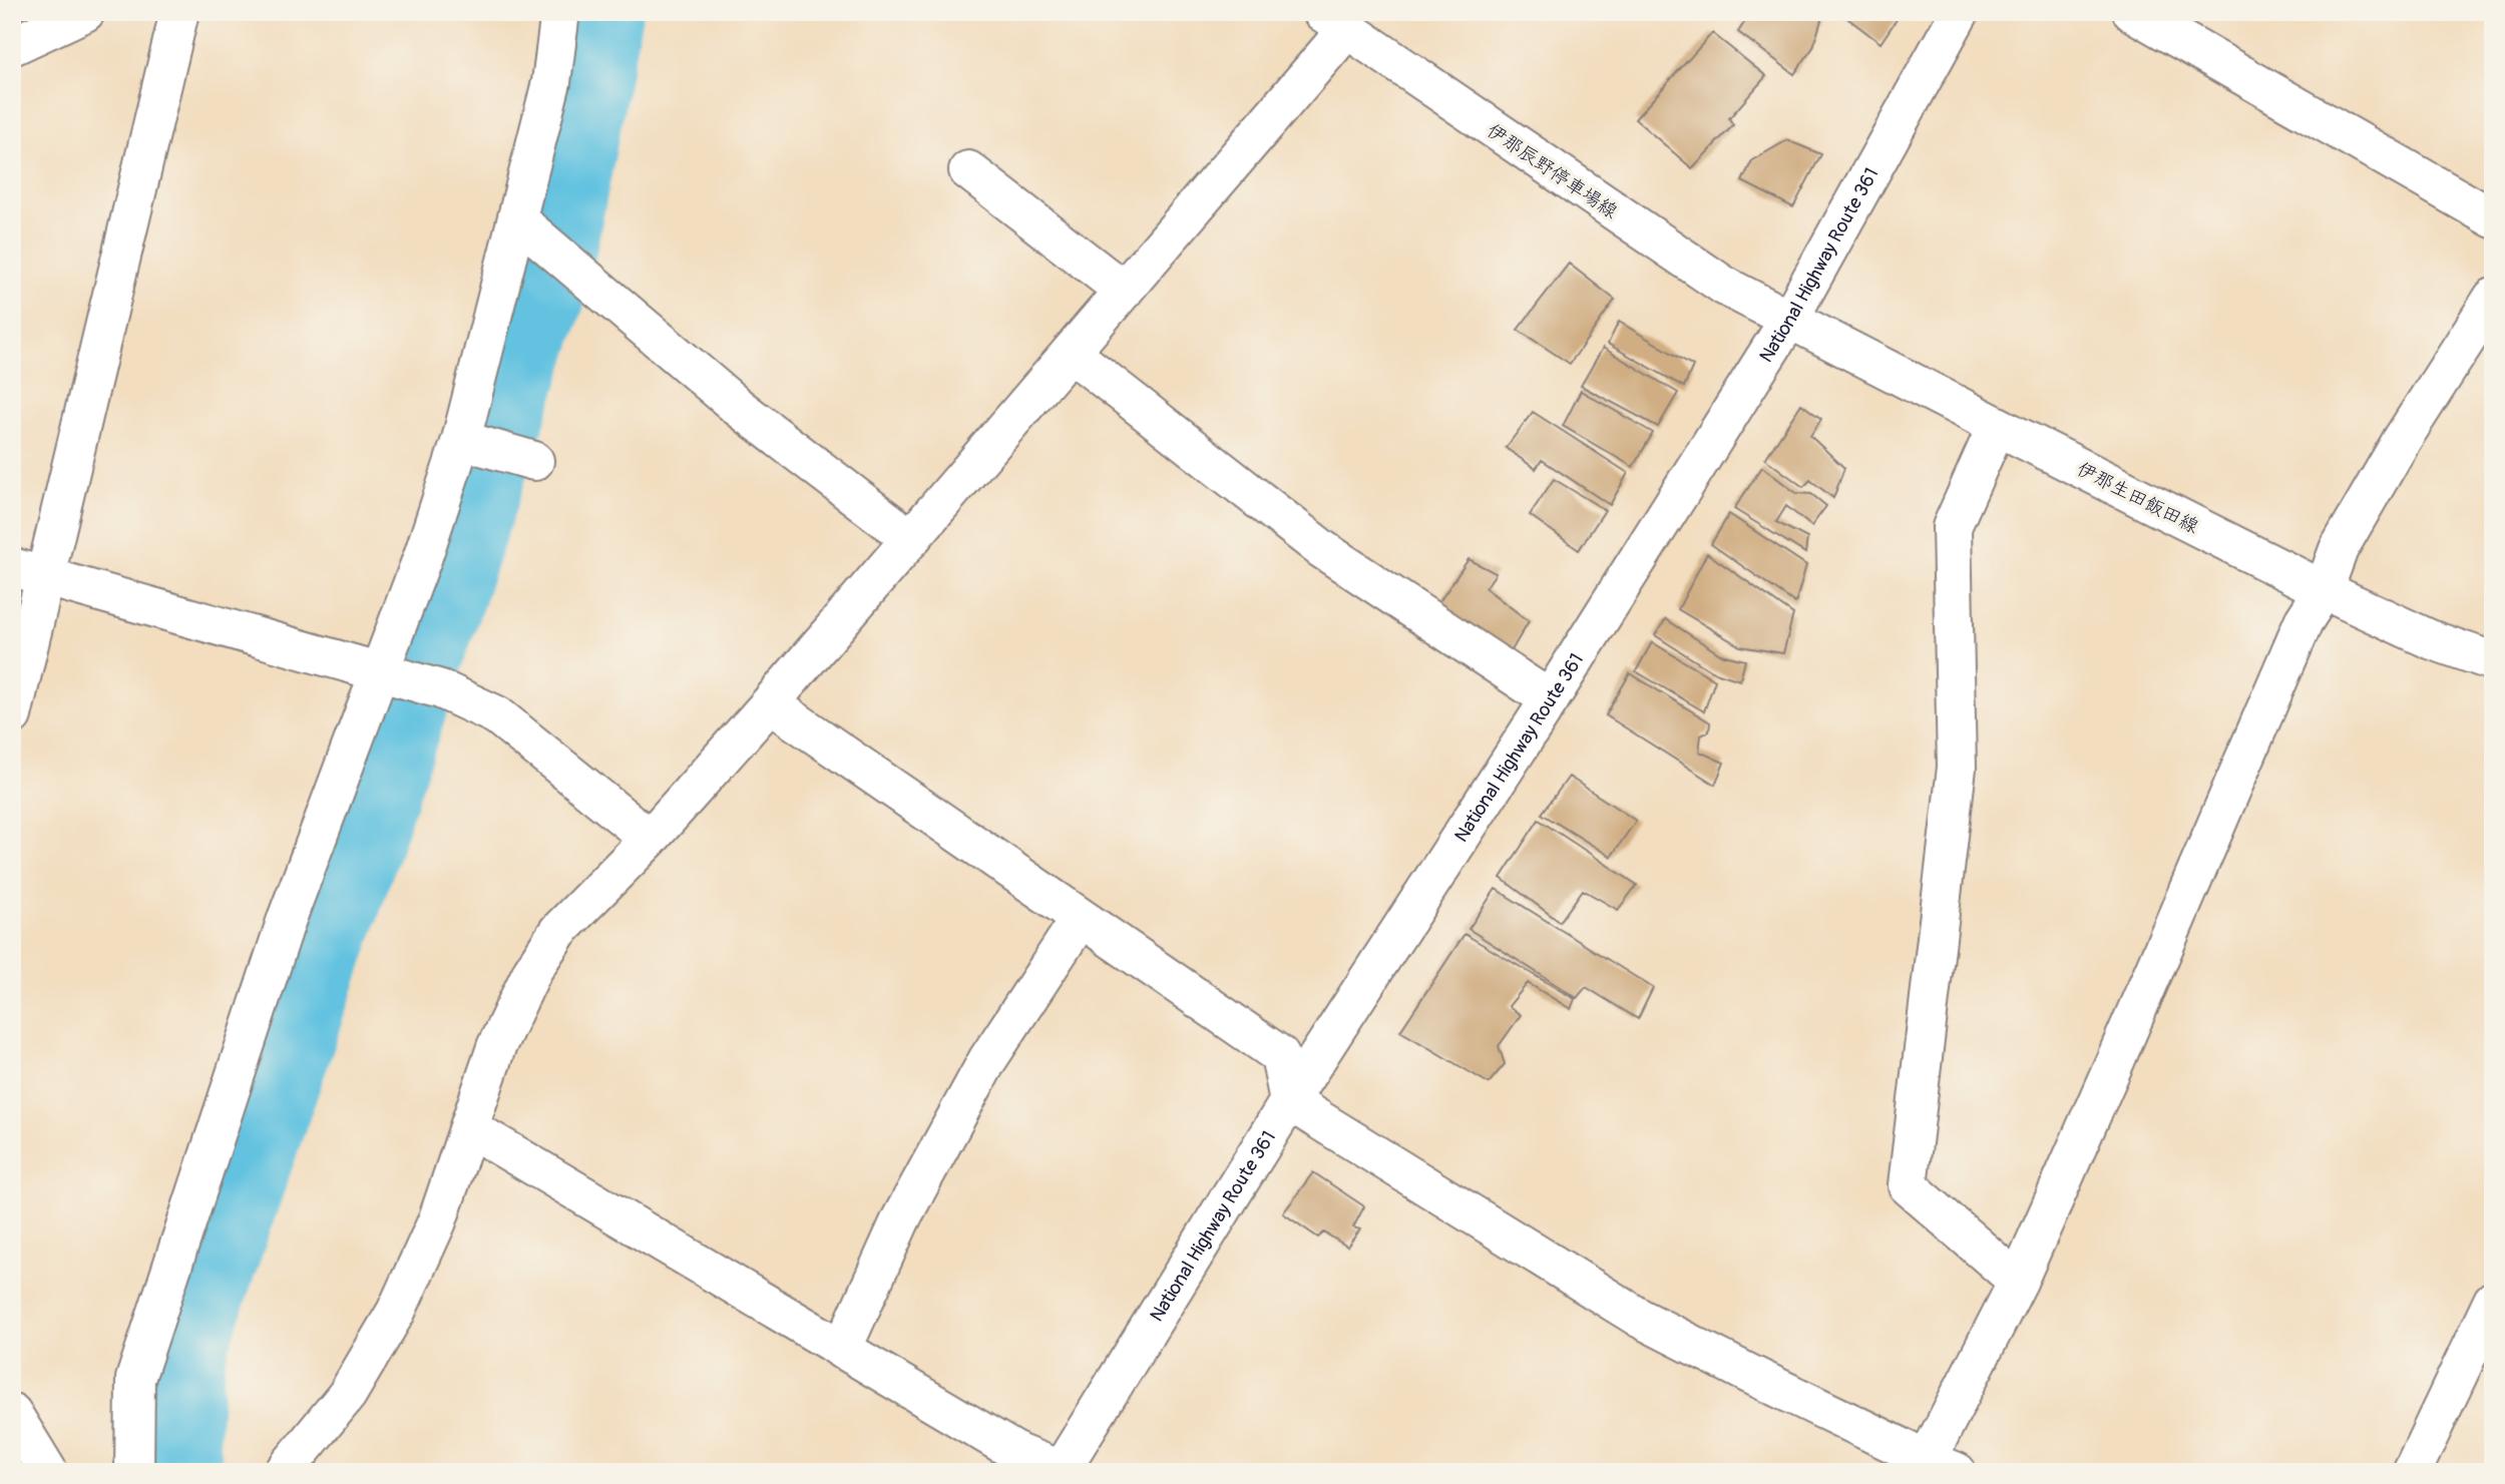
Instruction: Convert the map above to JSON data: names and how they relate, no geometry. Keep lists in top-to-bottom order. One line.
{"streets":{"main road":["伊那辰野停車場線","National Highway Route 361","伊那生田飯田線"]},"crossings":[["伊那辰野停車場線","National Highway Route 361"],["伊那辰野停車場線","伊那生田飯田線"],["National Highway Route 361","伊那生田飯田線"]]}
